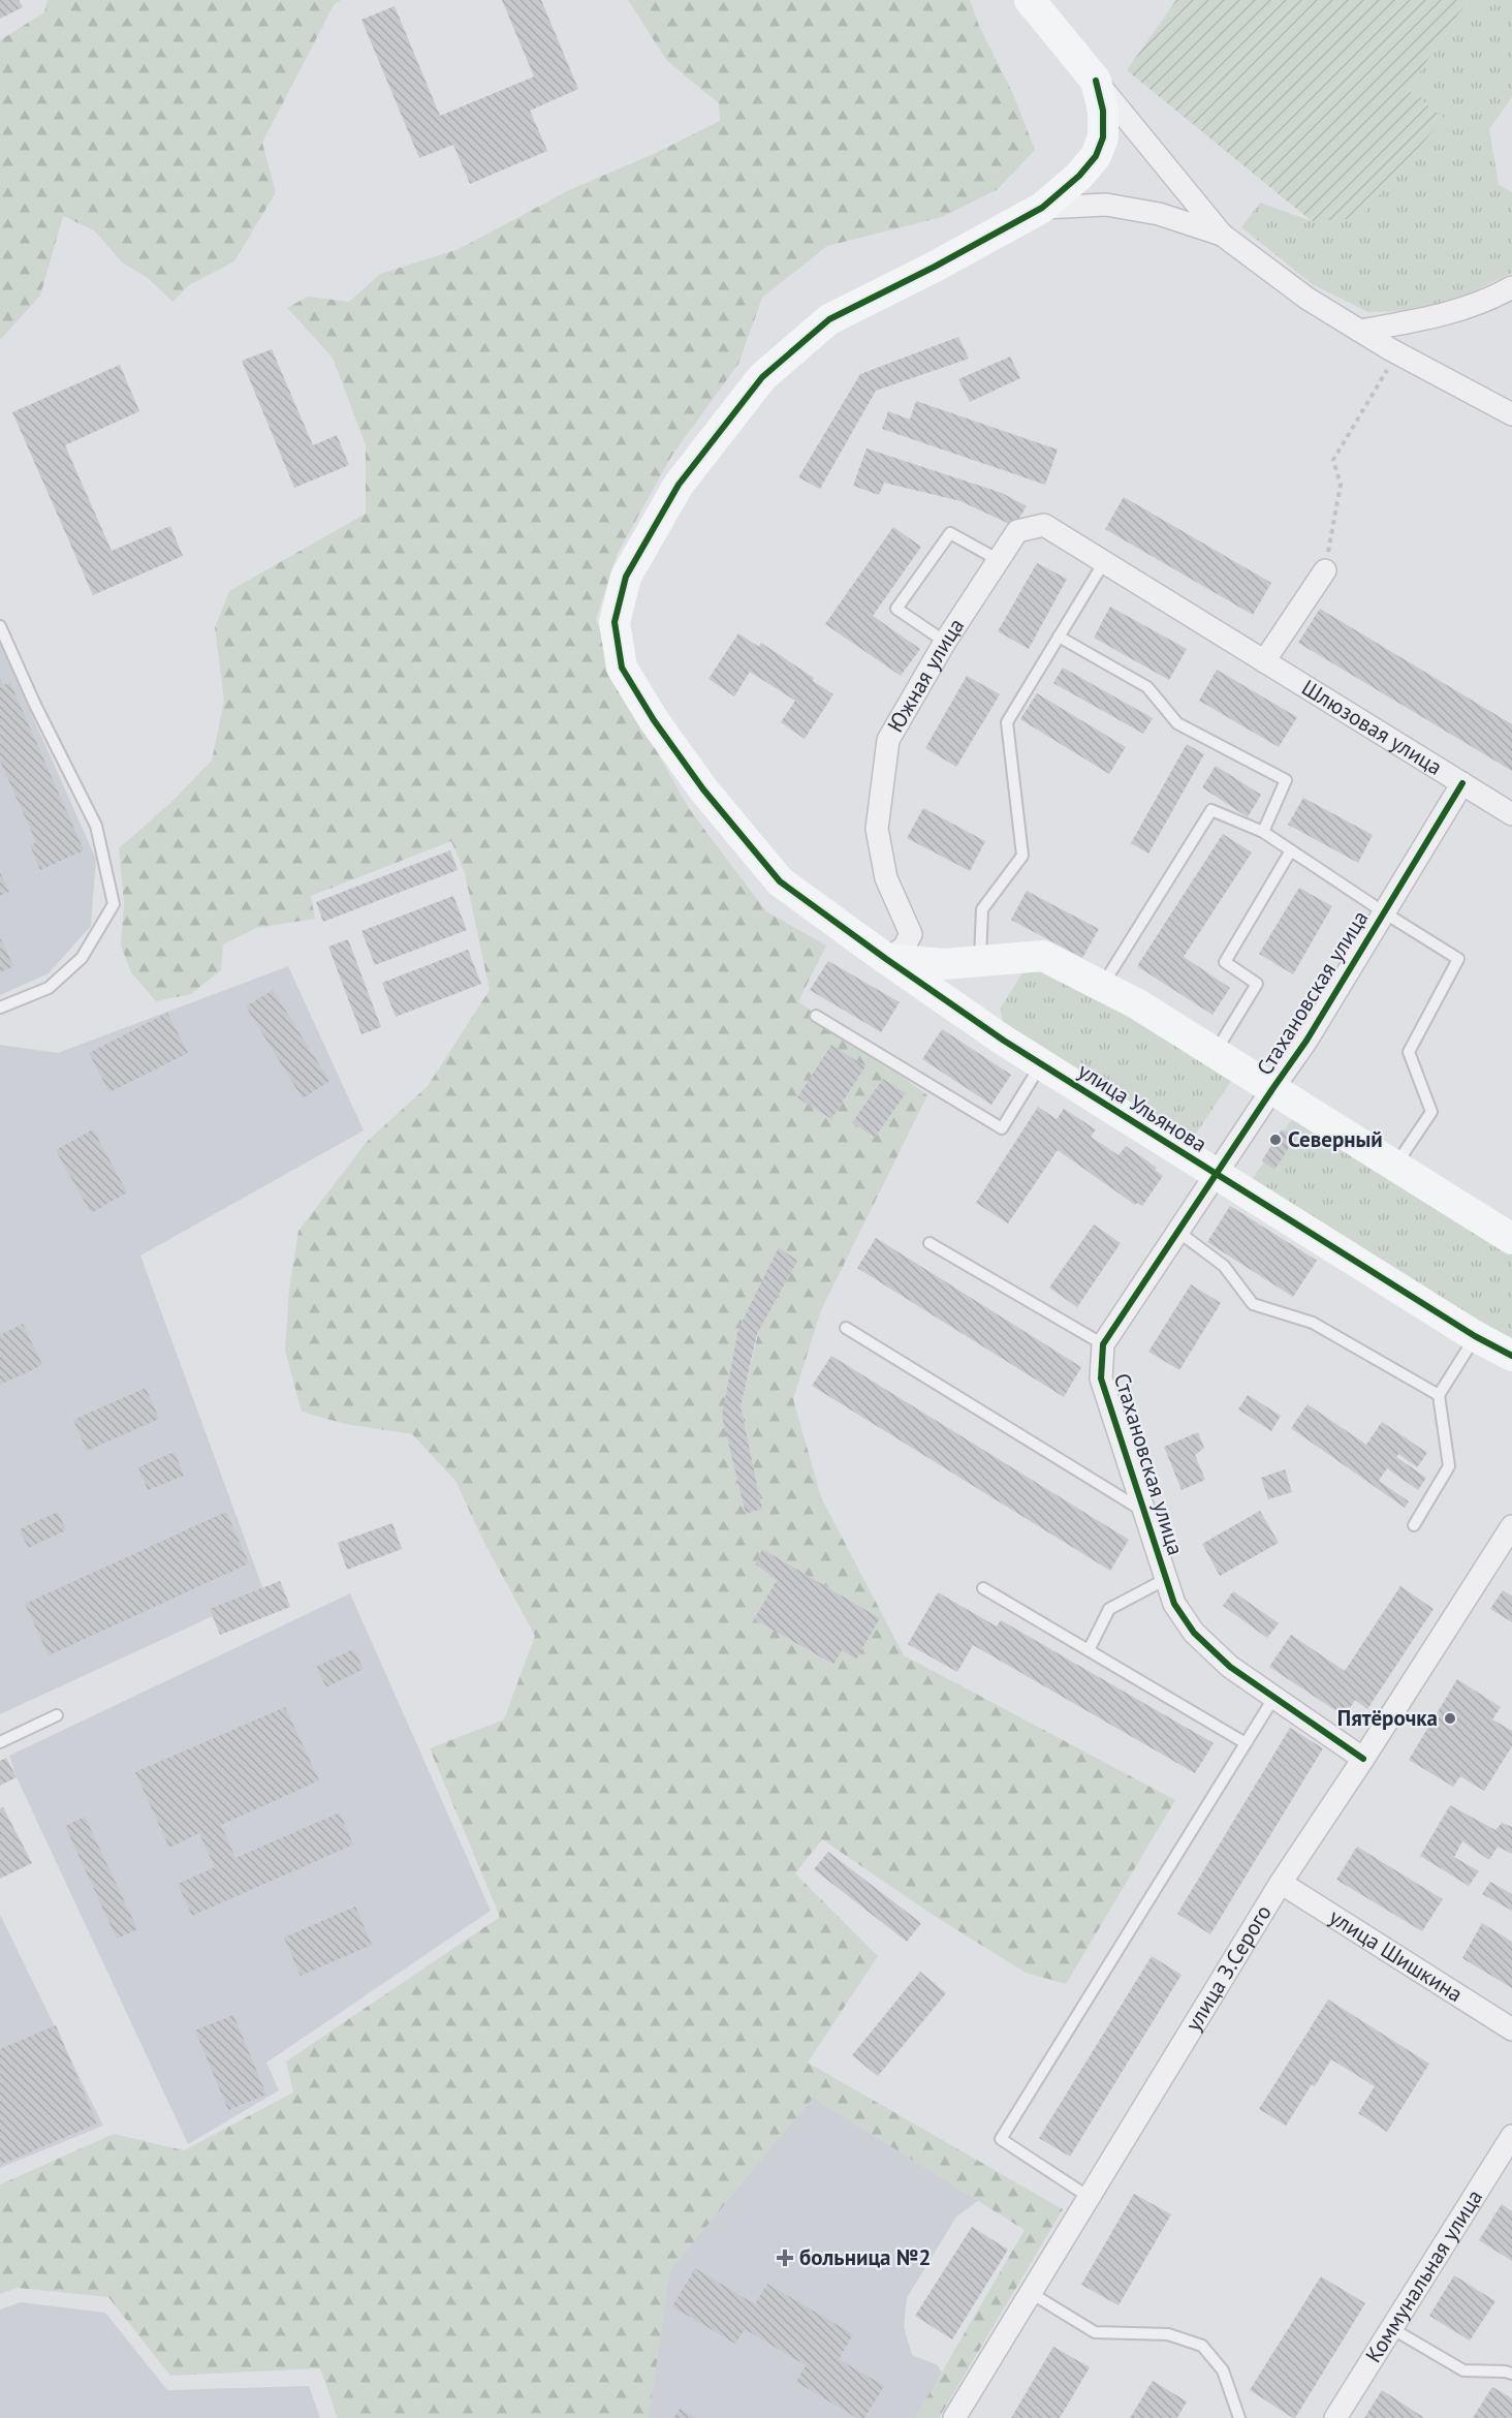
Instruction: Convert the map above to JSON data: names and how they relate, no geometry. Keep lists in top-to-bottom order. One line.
{"streets":{"street":["Южная улица","Шлюзовая улица","Стахановская улица","улица Ульянова","улица Шишкина","улица З.Серого","Коммунальная улица"]},"crossings":[["Южная улица","Шлюзовая улица"],["Южная улица","улица Ульянова"],["Шлюзовая улица","Стахановская улица"],["Стахановская улица","улица Ульянова"],["Стахановская улица","улица З.Серого"],["улица Шишкина","улица З.Серого"]],"places":{"other":["Северный","Пятёрочка"],"health":["больница №2"]}}
